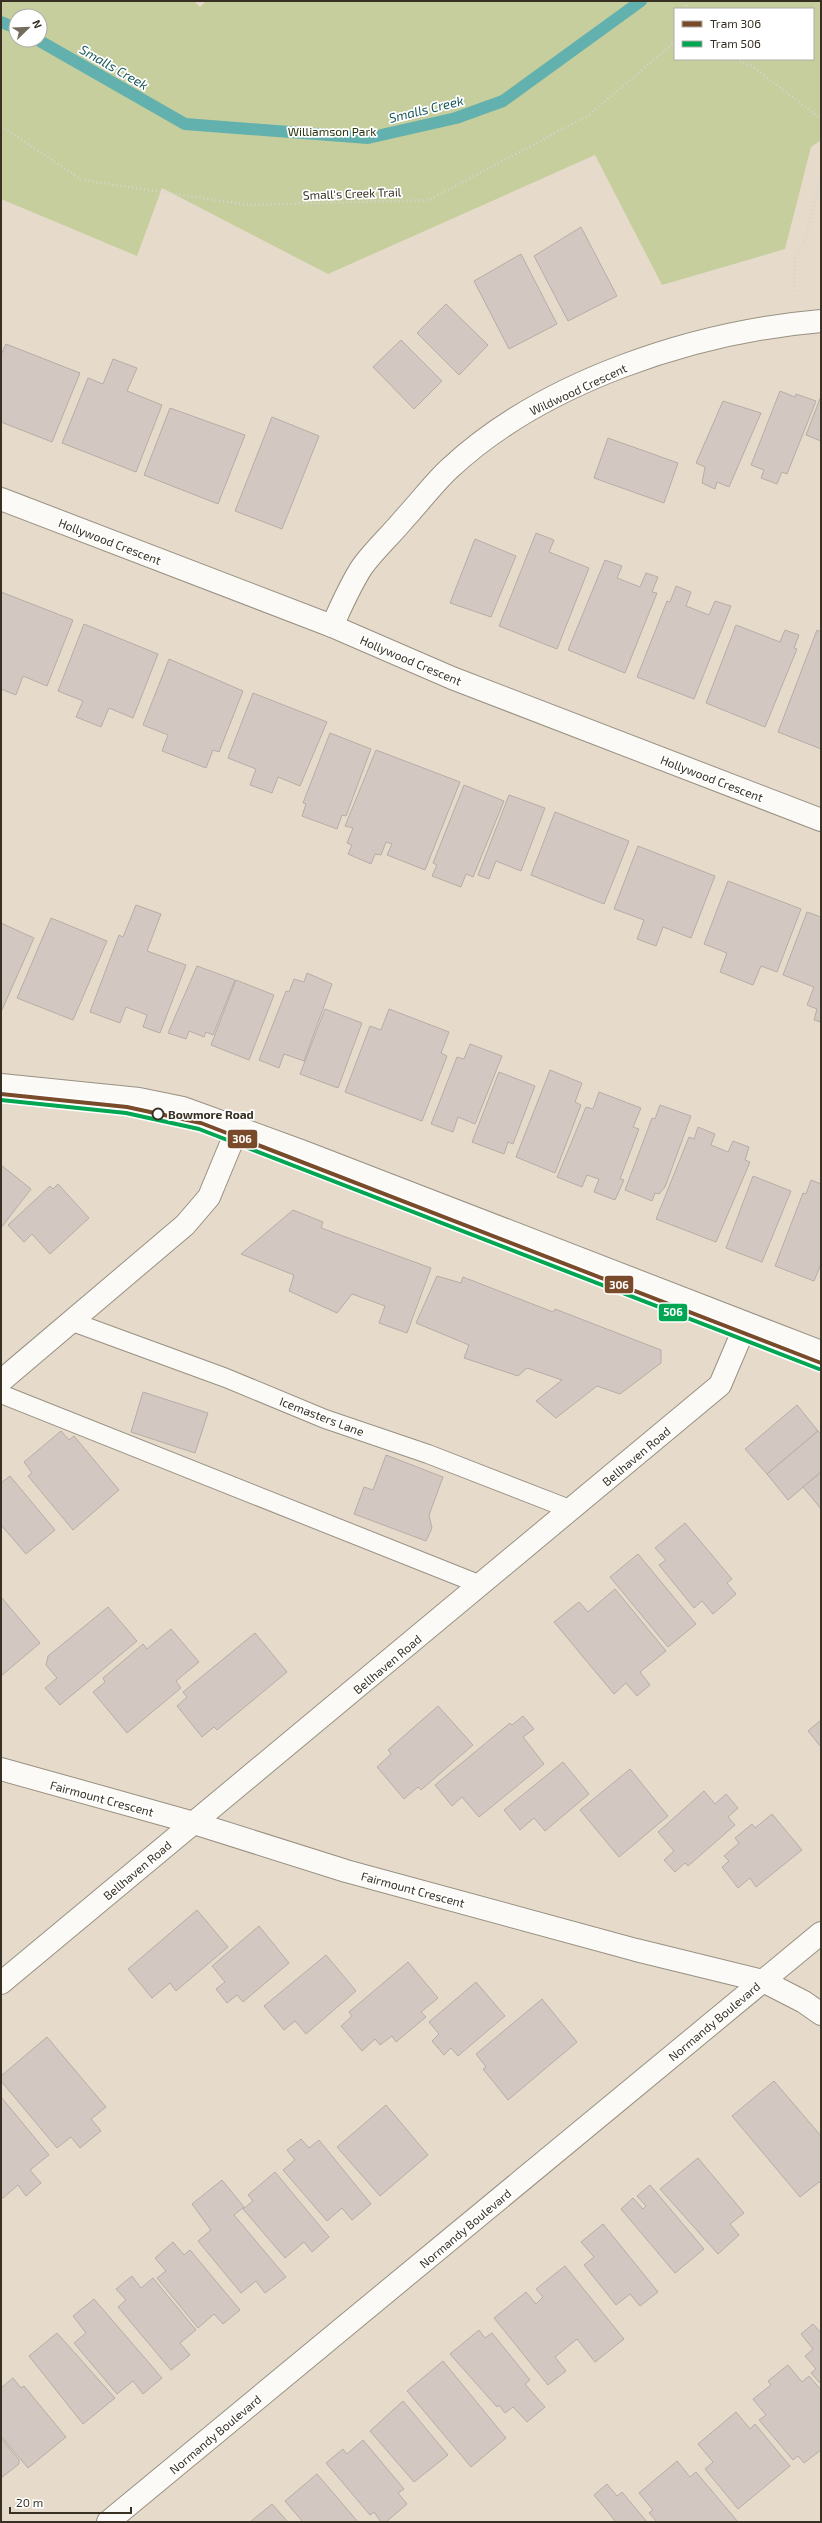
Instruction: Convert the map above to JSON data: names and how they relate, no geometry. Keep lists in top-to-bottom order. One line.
{"streets":{"street":["Wildwood Crescent","Hollywood Crescent","Bellhaven Road","Fairmount Crescent","Normandy Boulevard"],"lane":["Icemasters Lane"],"path":["Small's Creek Trail"]},"crossings":[["Wildwood Crescent","Hollywood Crescent"],["Icemasters Lane","Bellhaven Road"],["Bellhaven Road","Fairmount Crescent"],["Fairmount Crescent","Normandy Boulevard"]],"water":["Smalls Creek"],"parks":["Williamson Park"],"places":["Bowmore Road"],"lines":["tram line 306","tram line 506"],"legend":["Tram 306","Tram 506"],"scale_bar":"20 m","north":"top right"}
